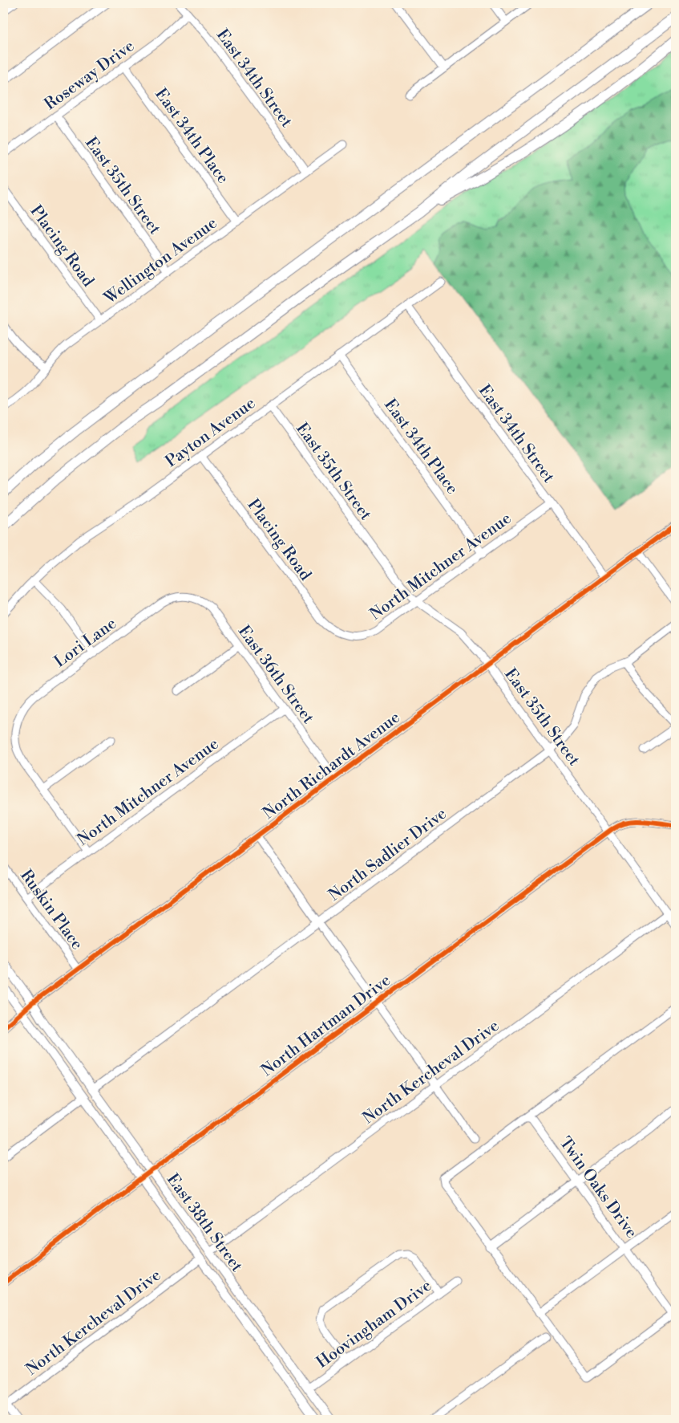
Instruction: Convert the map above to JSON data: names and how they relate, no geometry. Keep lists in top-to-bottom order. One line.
{"streets":{"main road":["East 38th Street"],"street":["Roseway Drive","East 34th Street","East 34th Place","East 35th Street","Placing Road","Wellington Avenue","Payton Avenue","North Mitchner Avenue","Lori Lane","East 36th Street","North Richardt Avenue","North Sadlier Drive","Ruskin Place","North Hartman Drive","North Kercheval Drive","Twin Oaks Drive","Hoovingham Drive"]},"crossings":[["Roseway Drive","East 34th Street"],["Roseway Drive","East 34th Place"],["Roseway Drive","East 35th Street"],["East 34th Street","Wellington Avenue"],["East 34th Street","Payton Avenue"],["East 34th Street","North Mitchner Avenue"],["East 34th Street","North Richardt Avenue"],["East 34th Place","Wellington Avenue"],["East 34th Place","Payton Avenue"],["East 34th Place","North Mitchner Avenue"],["East 35th Street","Wellington Avenue"],["East 35th Street","Payton Avenue"],["East 35th Street","North Mitchner Avenue"],["East 35th Street","North Richardt Avenue"],["East 35th Street","North Sadlier Drive"],["East 35th Street","North Hartman Drive"],["East 35th Street","North Kercheval Drive"],["Placing Road","Wellington Avenue"],["Placing Road","Payton Avenue"],["Placing Road","North Mitchner Avenue"],["North Mitchner Avenue","East 36th Street"],["North Mitchner Avenue","Ruskin Place"],["Lori Lane","East 36th Street"],["East 36th Street","North Richardt Avenue"],["North Richardt Avenue","Ruskin Place"],["North Richardt Avenue","East 38th Street"],["North Sadlier Drive","East 38th Street"],["North Hartman Drive","East 38th Street"],["North Kercheval Drive","East 38th Street"],["East 38th Street","Hoovingham Drive"]]}
